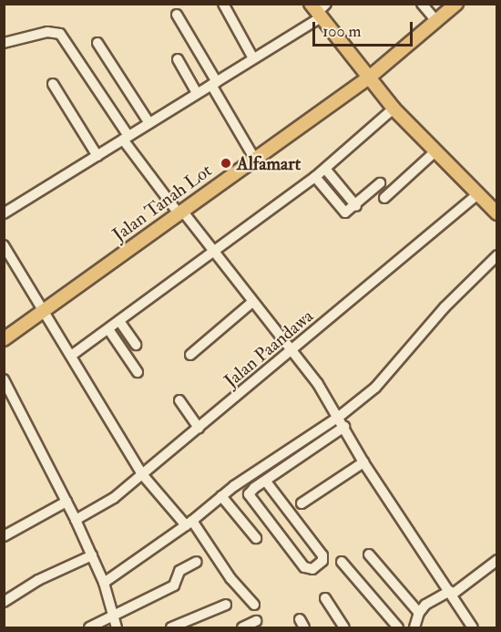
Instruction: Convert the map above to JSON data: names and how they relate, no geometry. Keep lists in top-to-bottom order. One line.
{"streets":{"main road":["Jalan Tanah Lot"],"street":["Jalan Paandawa"]},"places":["Alfamart"],"scale_bar":"100 m"}
